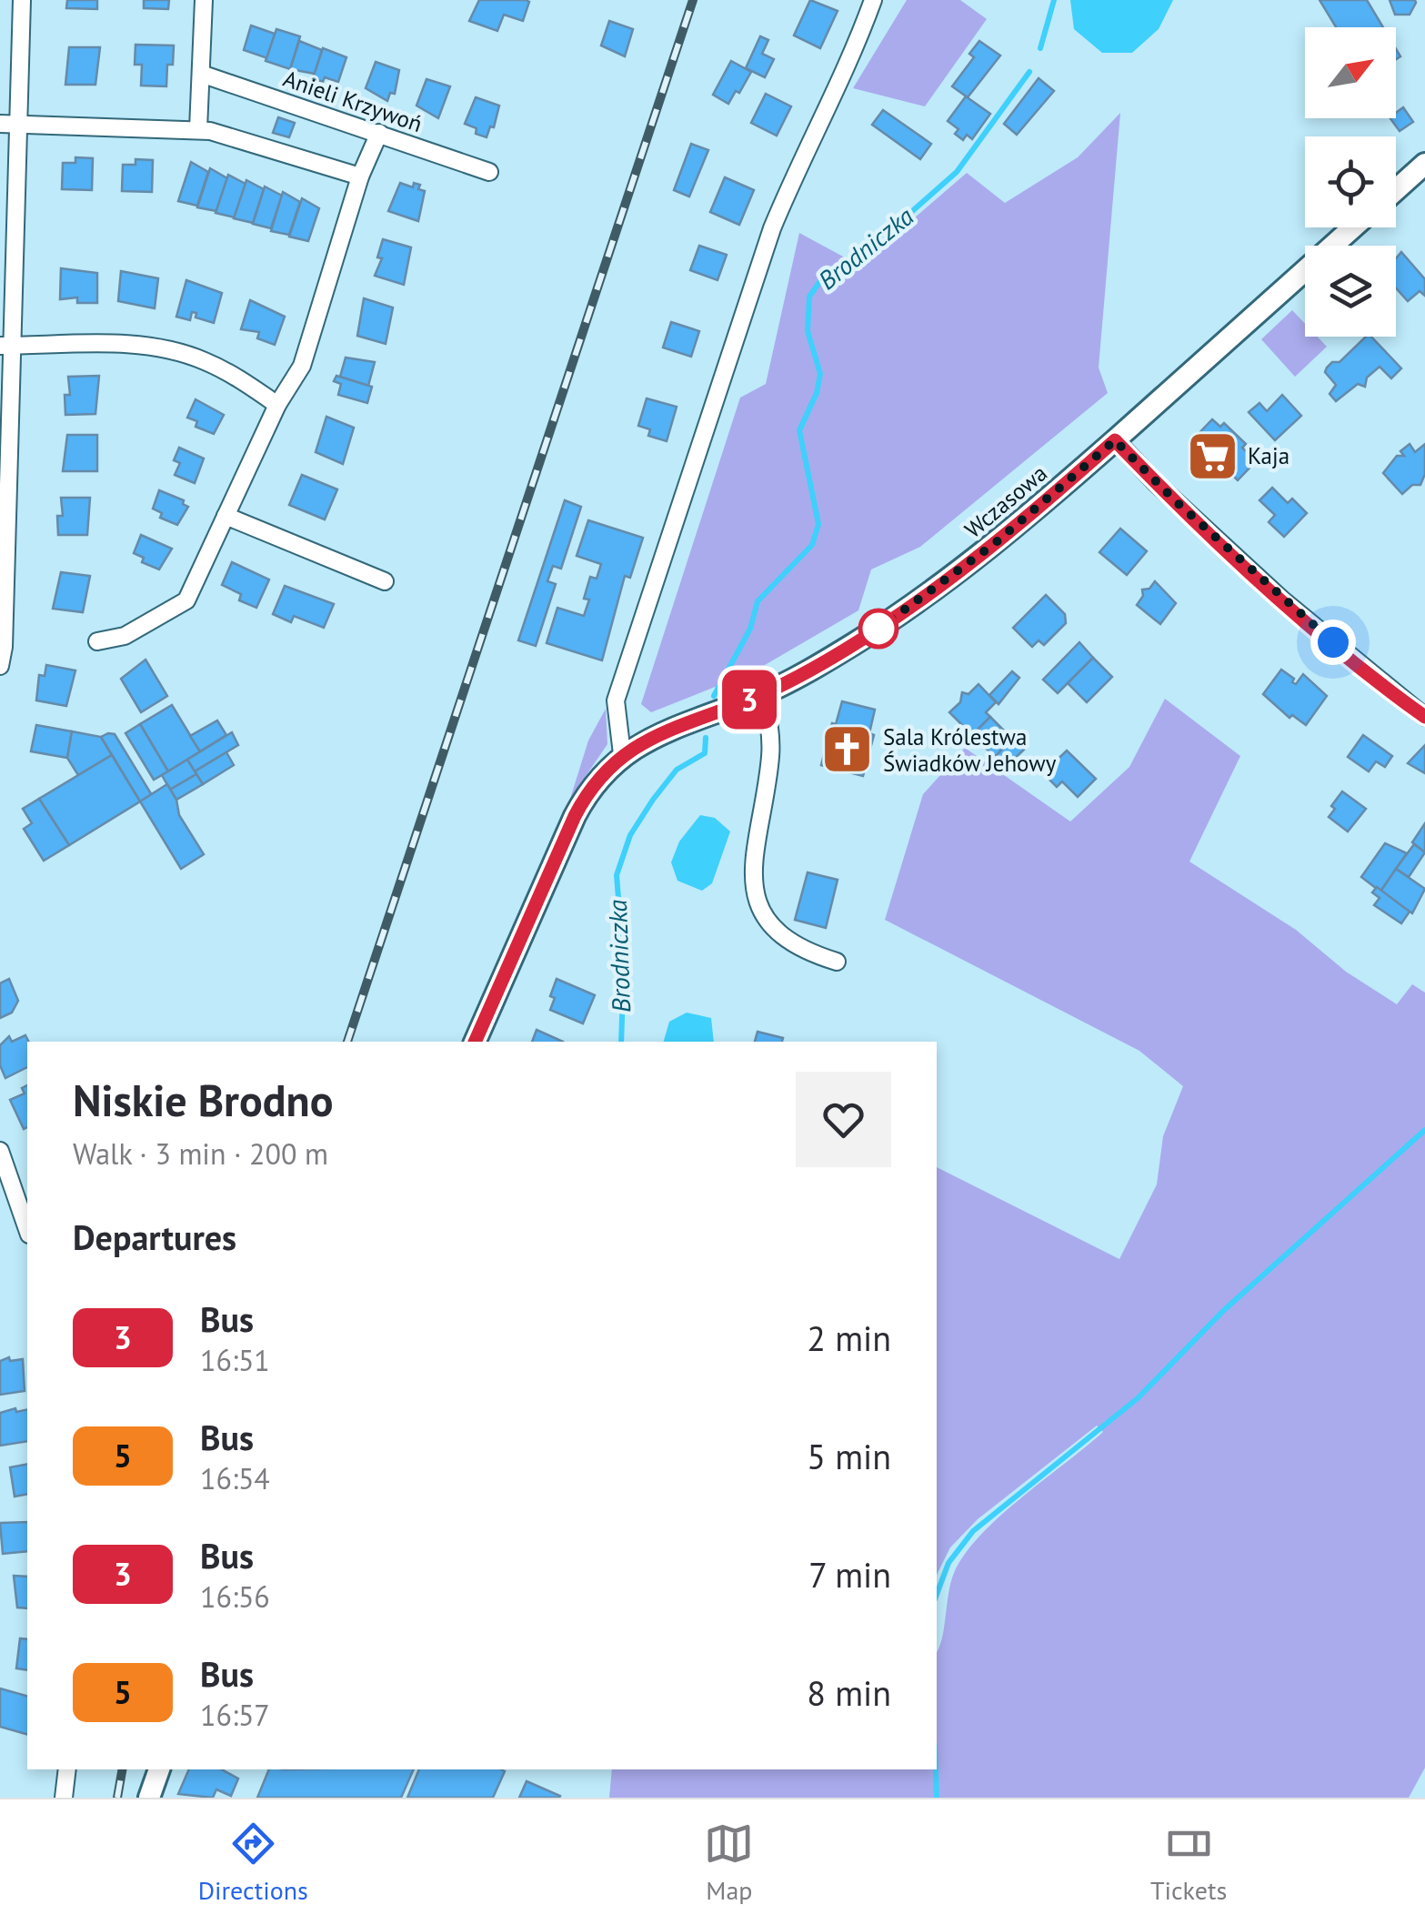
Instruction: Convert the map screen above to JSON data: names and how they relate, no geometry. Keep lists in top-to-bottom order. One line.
{"streets":{"street":["Anieli Krzywoń","Wczasowa"]},"water":["Brodniczka"],"places":{"supermarket":["Kaja"],"church":["Sala Królestwa Świadków Jehowy"]},"lines":["bus line 3"],"north":"top right","page":{"on_map":"3","heading":[["Niskie Brodno","Walk · 3 min · 200 m"],"Departures"],"list":[{"mark":"3","name":"Bus","note":"16:51","value":"2 min"},{"mark":"5","name":"Bus","note":"16:54","value":"5 min"},{"mark":"3","name":"Bus","note":"16:56","value":"7 min"},{"mark":"5","name":"Bus","note":"16:57","value":"8 min"}],"tabs":["Directions","Map","Tickets"]}}
